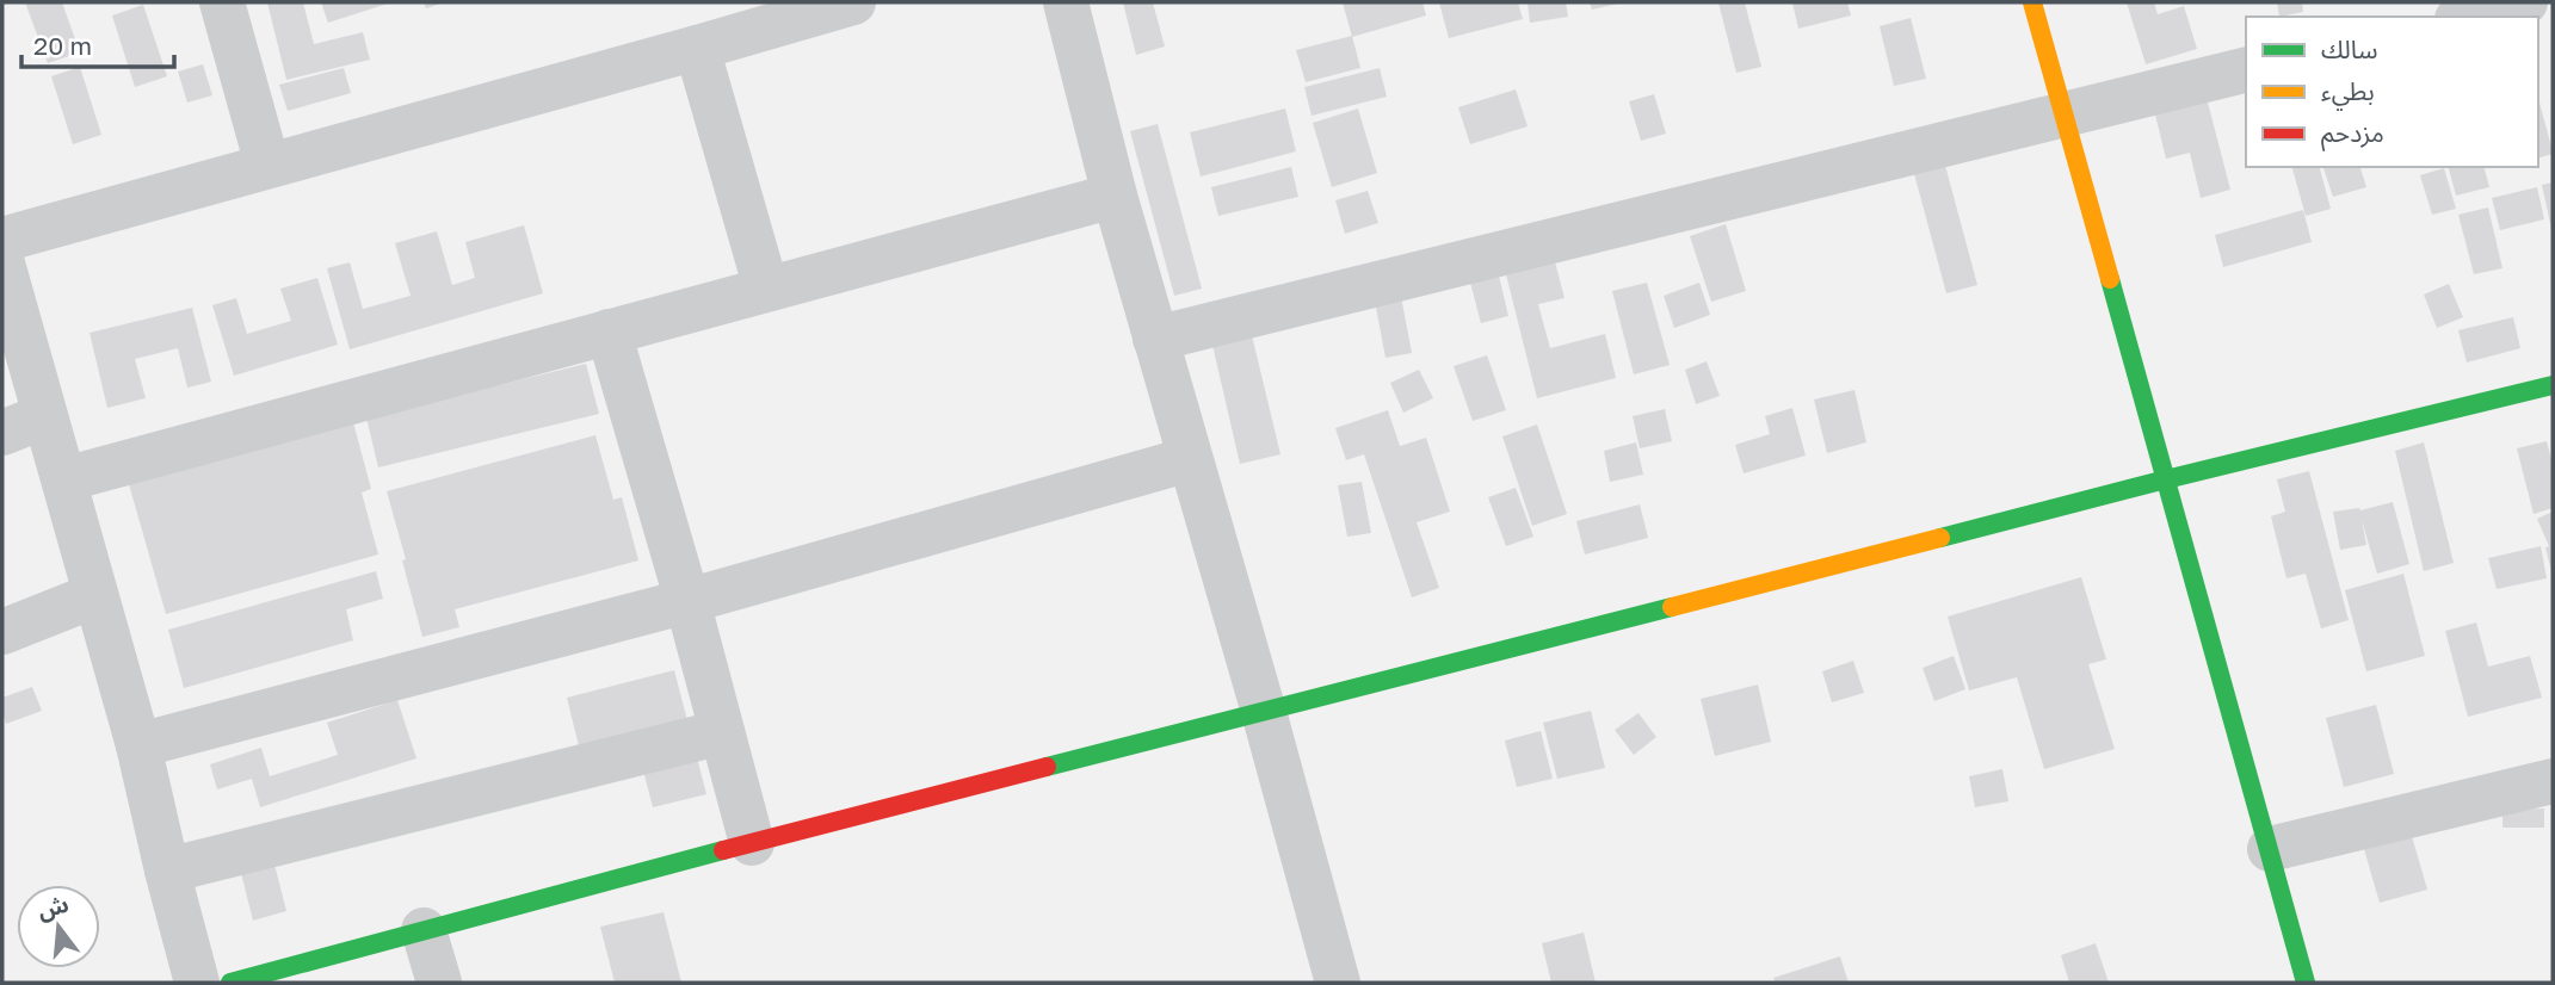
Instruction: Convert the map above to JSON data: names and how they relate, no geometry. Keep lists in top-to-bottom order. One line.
{"legend":["سالك","بطيء","مزدحم"],"scale_bar":"20 m","north":"top"}
